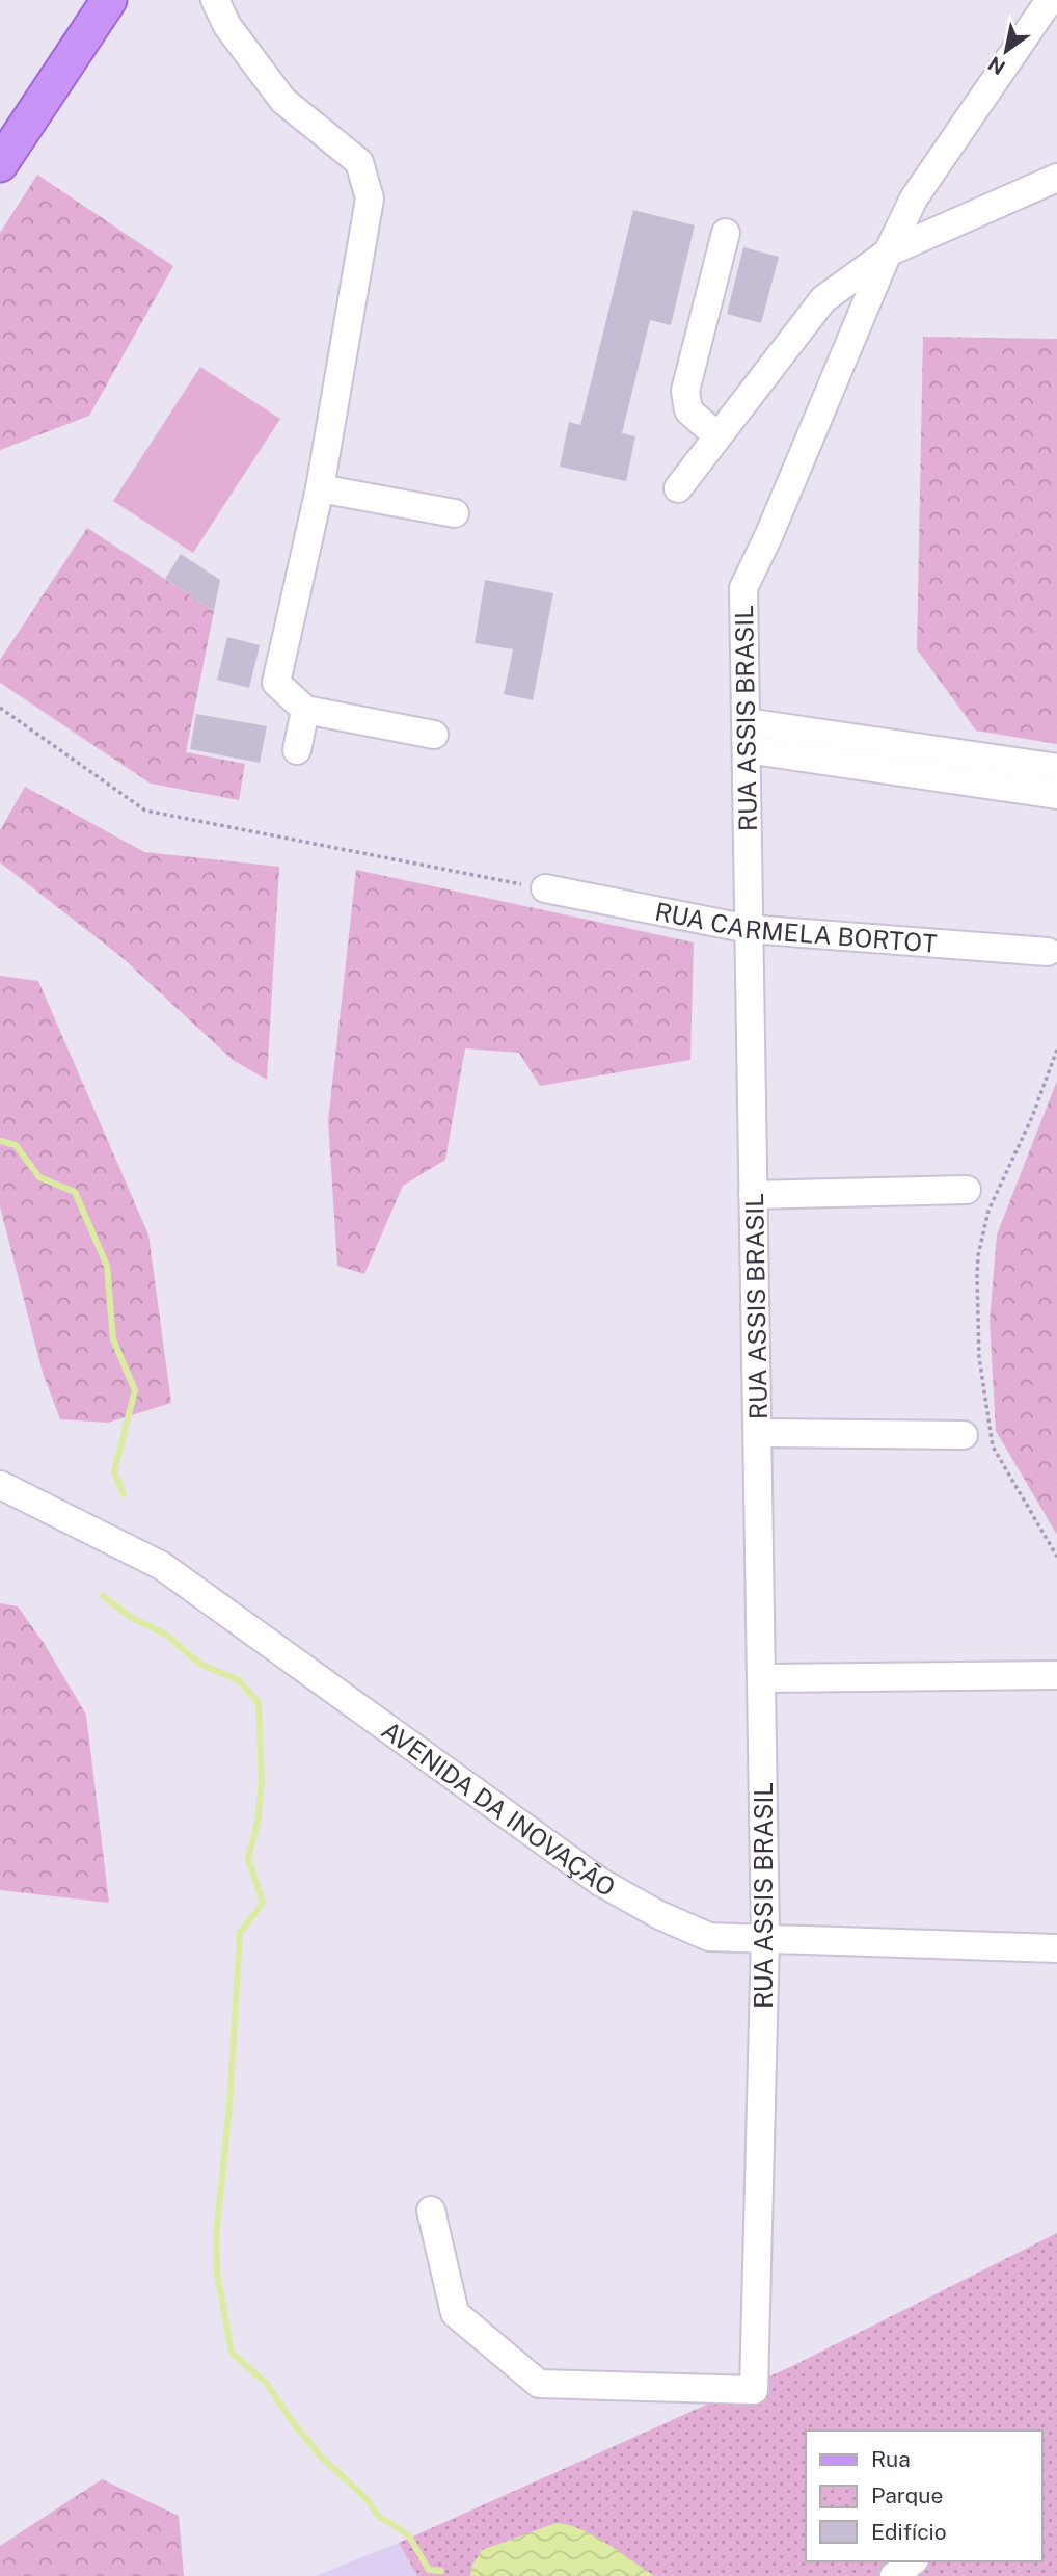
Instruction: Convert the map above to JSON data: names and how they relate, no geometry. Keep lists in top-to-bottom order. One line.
{"streets":{"street":["RUA ASSIS BRASIL","RUA CARMELA BORTOT","AVENIDA DA INOVAÇÃO"]},"crossings":[["RUA ASSIS BRASIL","RUA CARMELA BORTOT"],["RUA ASSIS BRASIL","AVENIDA DA INOVAÇÃO"]],"legend":["Rua","Parque","Edifício"],"north":"bottom left"}
